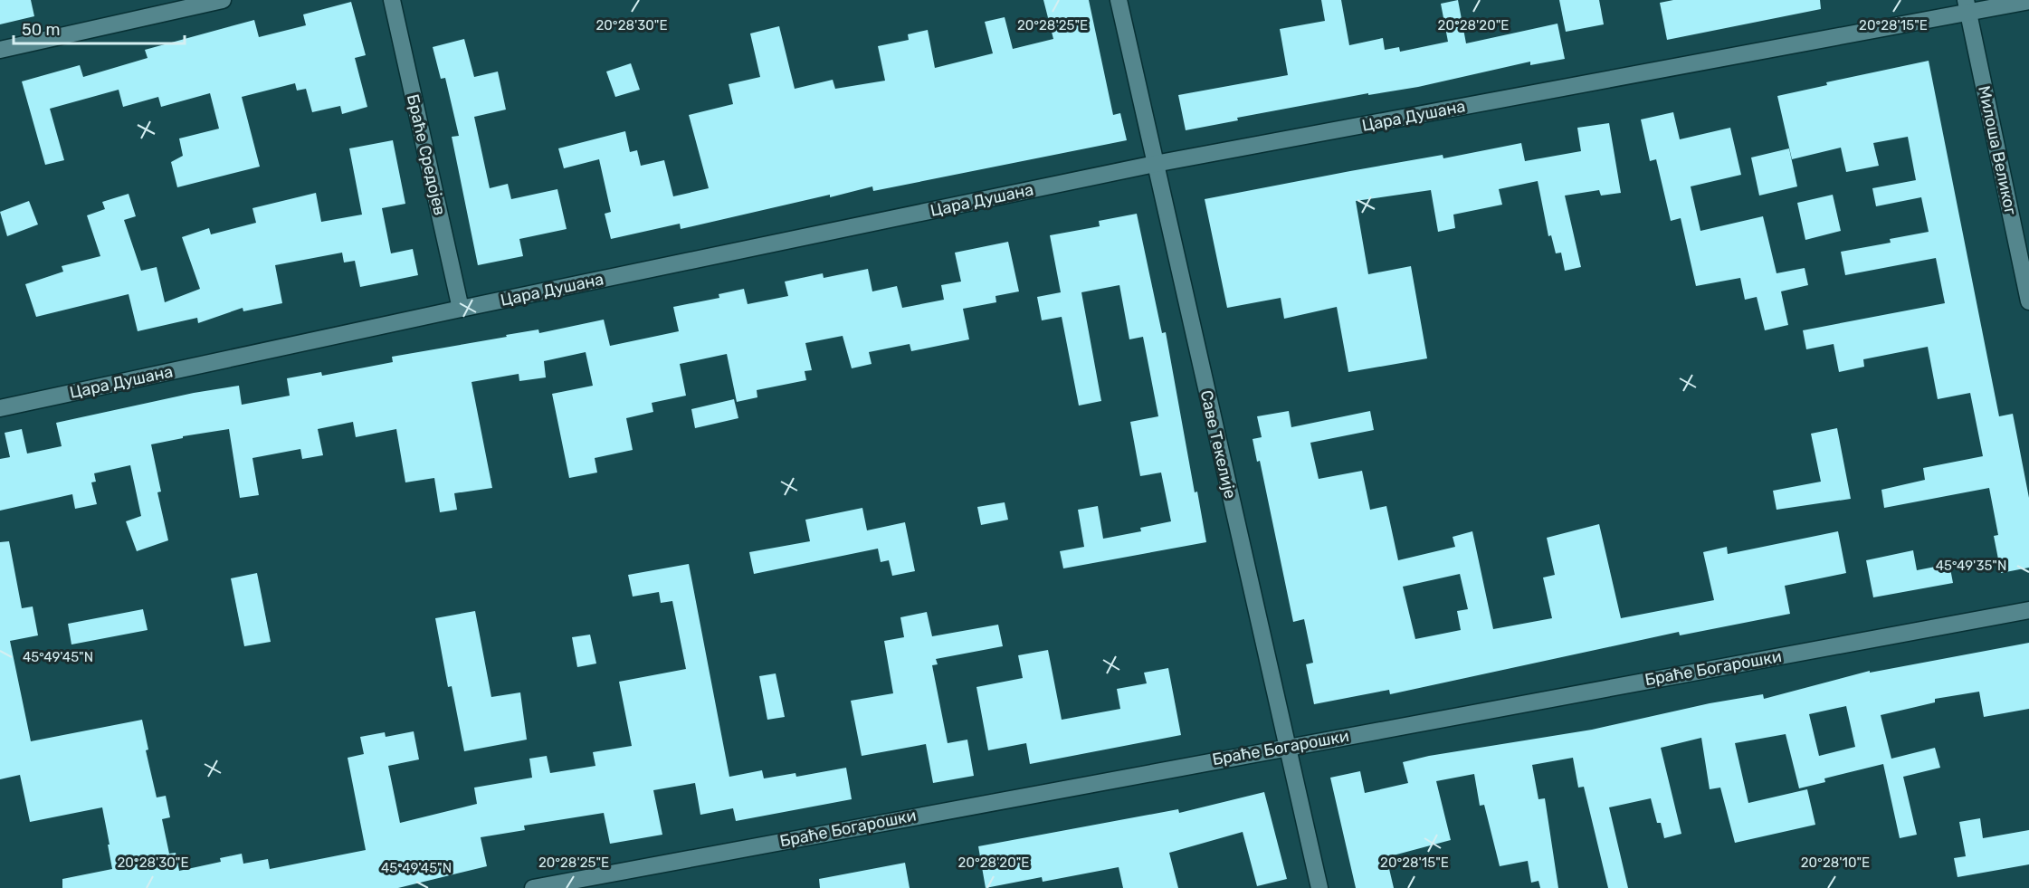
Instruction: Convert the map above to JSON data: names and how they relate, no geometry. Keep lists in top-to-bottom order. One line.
{"streets":{"street":["Цара Душана","Милоша Великог","Браће Средојев","Саве Текелије","Браће Богарошки"]},"crossings":[["Цара Душана","Милоша Великог"],["Цара Душана","Браће Средојев"],["Цара Душана","Саве Текелије"],["Саве Текелије","Браће Богарошки"]],"scale_bar":"50 m","coordinates":["20°28'30\"E","20°28'25\"E","20°28'20\"E","20°28'15\"E","45°49'35\"N","45°49'45\"N","20°28'10\"E"]}
